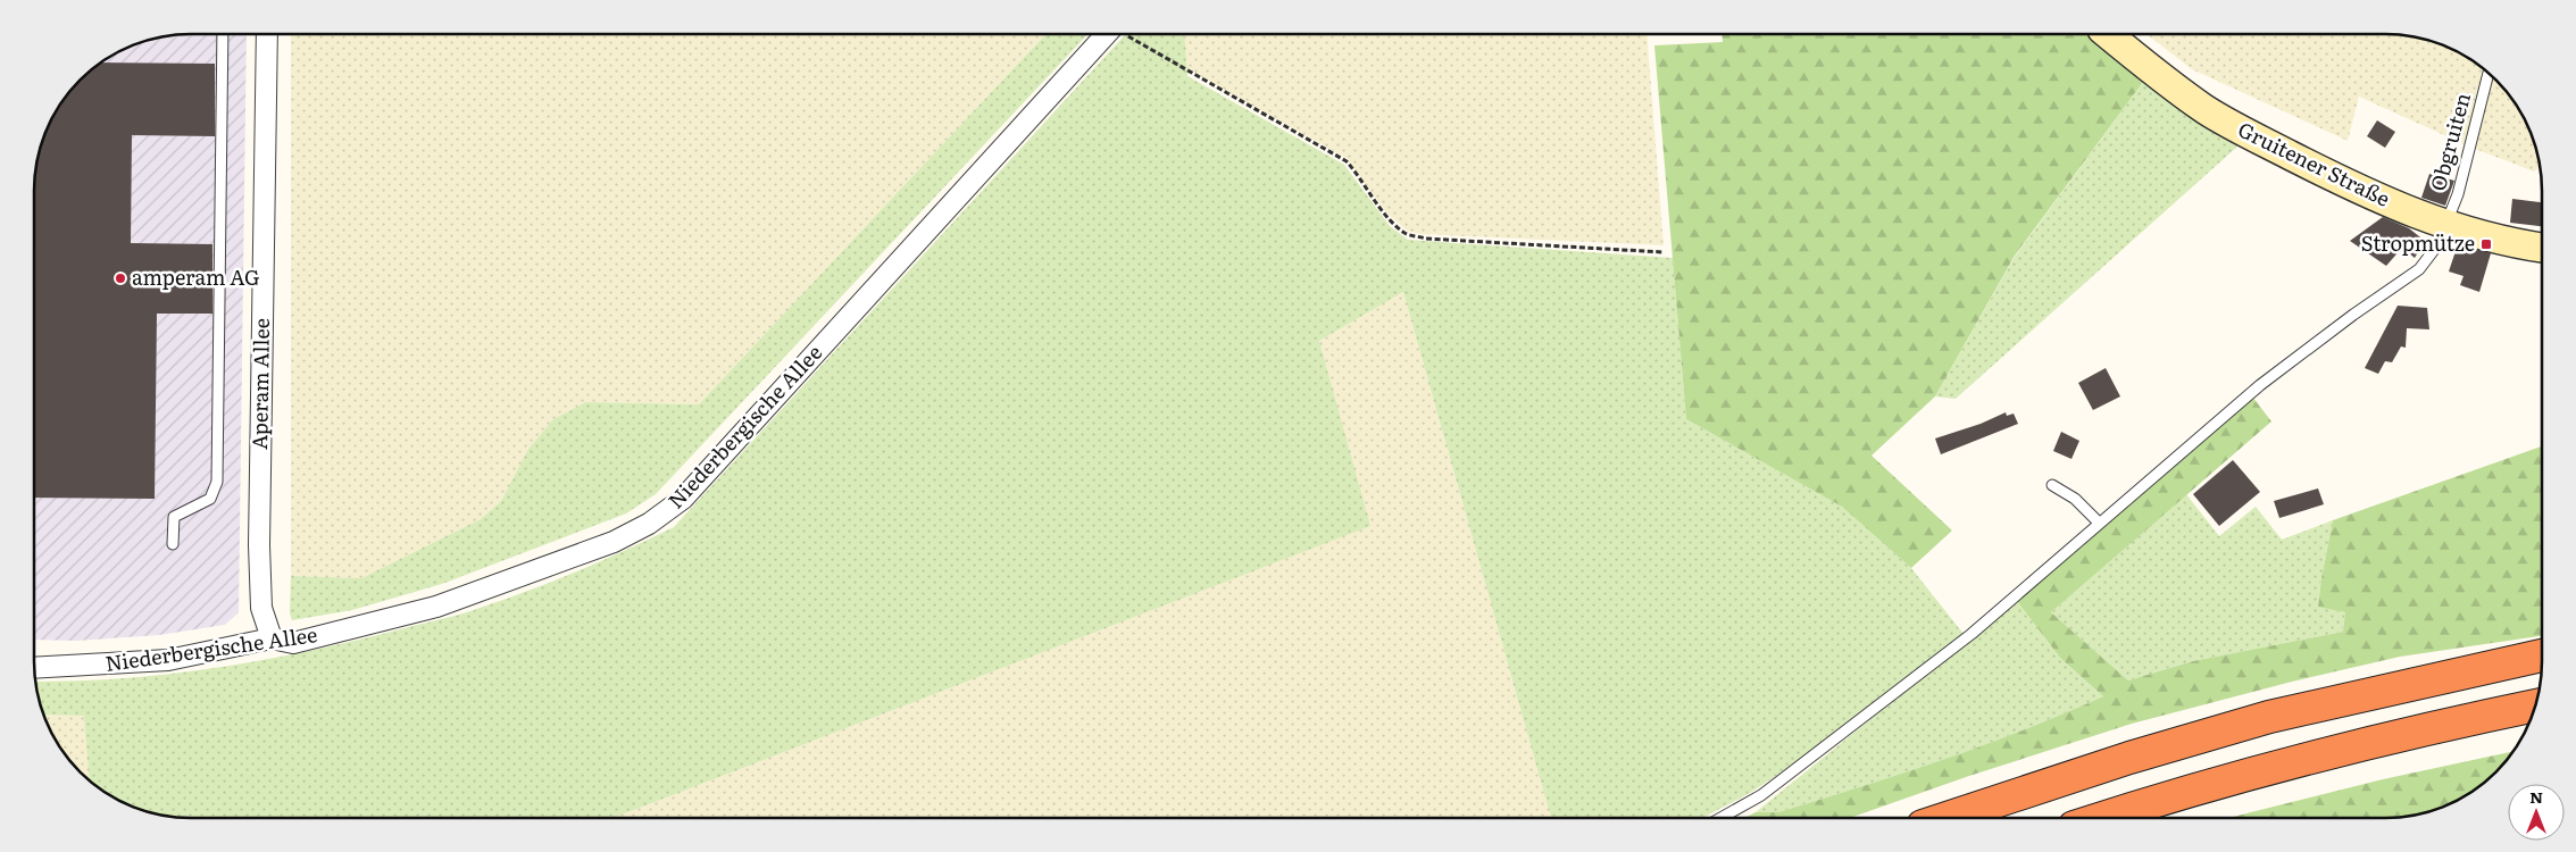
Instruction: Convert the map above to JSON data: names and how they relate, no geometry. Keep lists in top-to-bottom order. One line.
{"streets":{"main road":["Gruitener Straße"],"street":["Aperam Allee","Niederbergische Allee"],"lane":["Obgruiten"]},"crossings":[["Obgruiten","Gruitener Straße"],["Aperam Allee","Niederbergische Allee"]],"places":{"transit":["Stropmütze"],"other":["amperam AG"]},"north":"top"}
